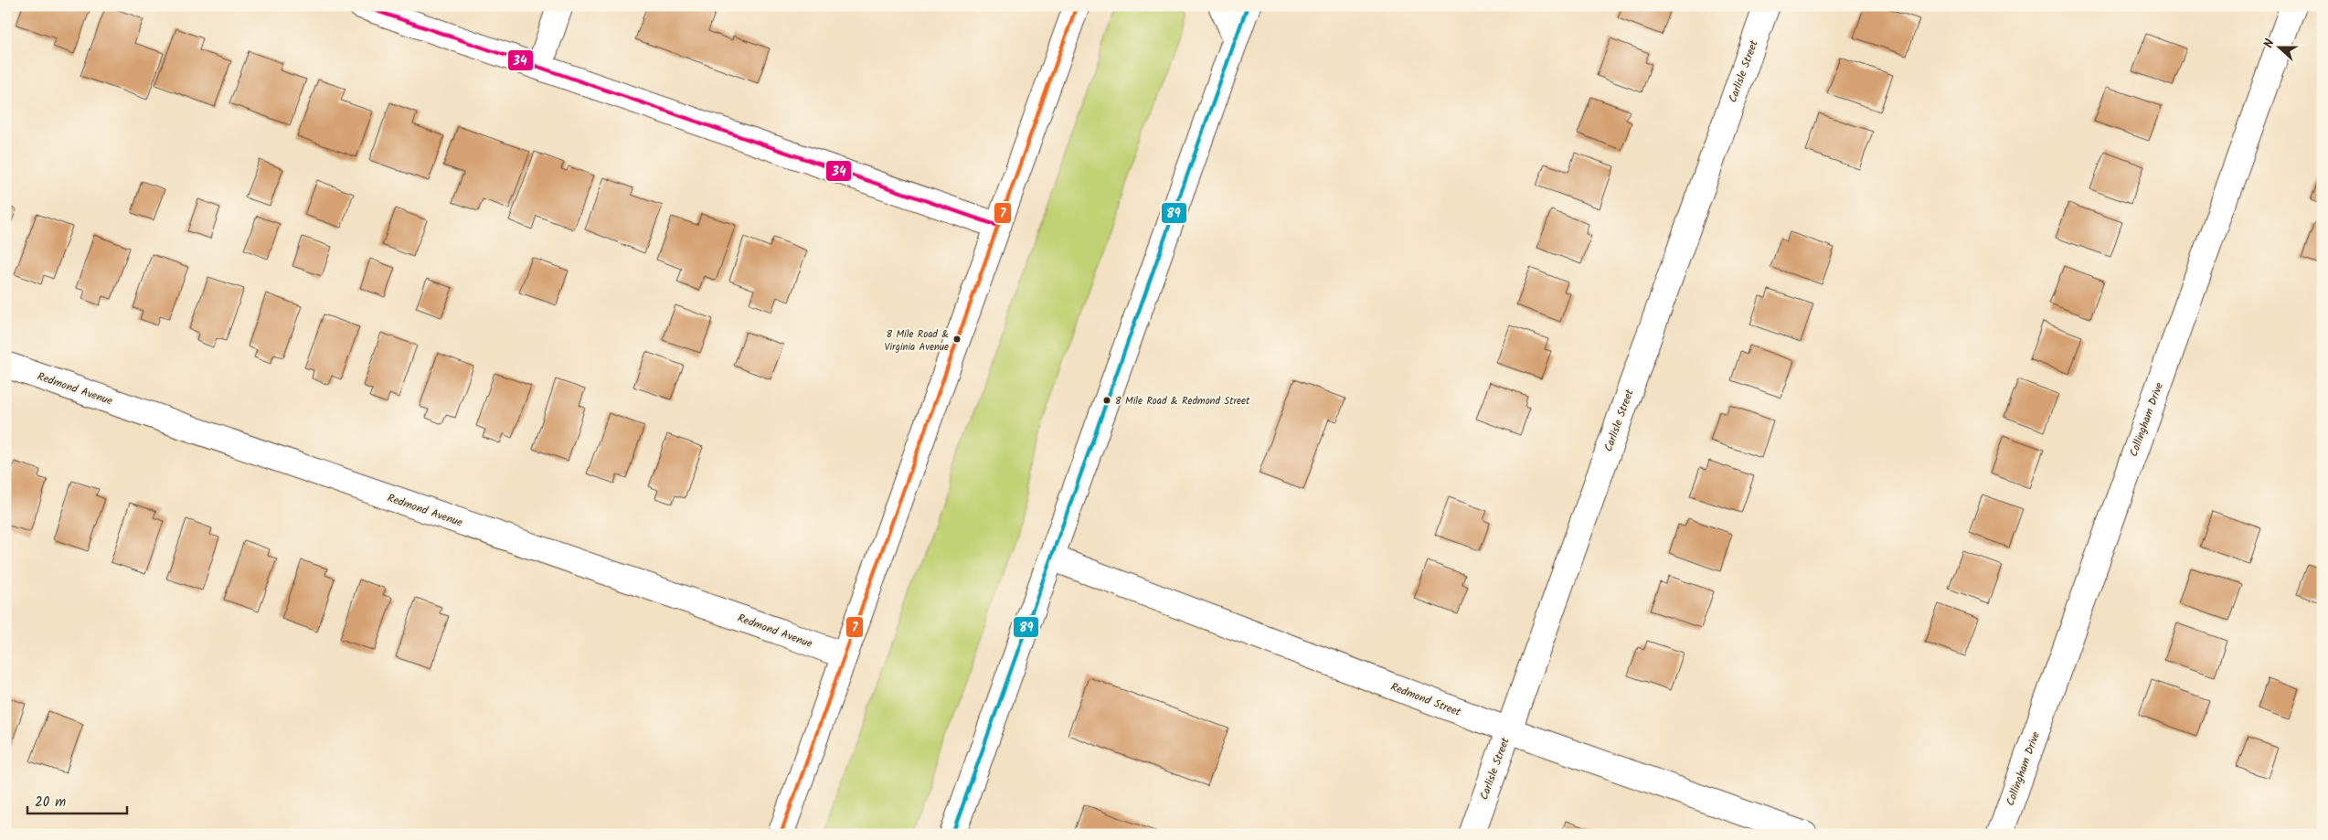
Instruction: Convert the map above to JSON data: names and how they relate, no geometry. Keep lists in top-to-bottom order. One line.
{"streets":{"main road":["Carlisle Street","Redmond Avenue","Collingham Drive","Redmond Street"]},"crossings":[["Carlisle Street","Redmond Street"]],"places":["8 Mile Road & Virginia Avenue","8 Mile Road & Redmond Street"],"lines":["transit line 34","transit line 7","transit line 89"],"scale_bar":"20 m","north":"left"}
